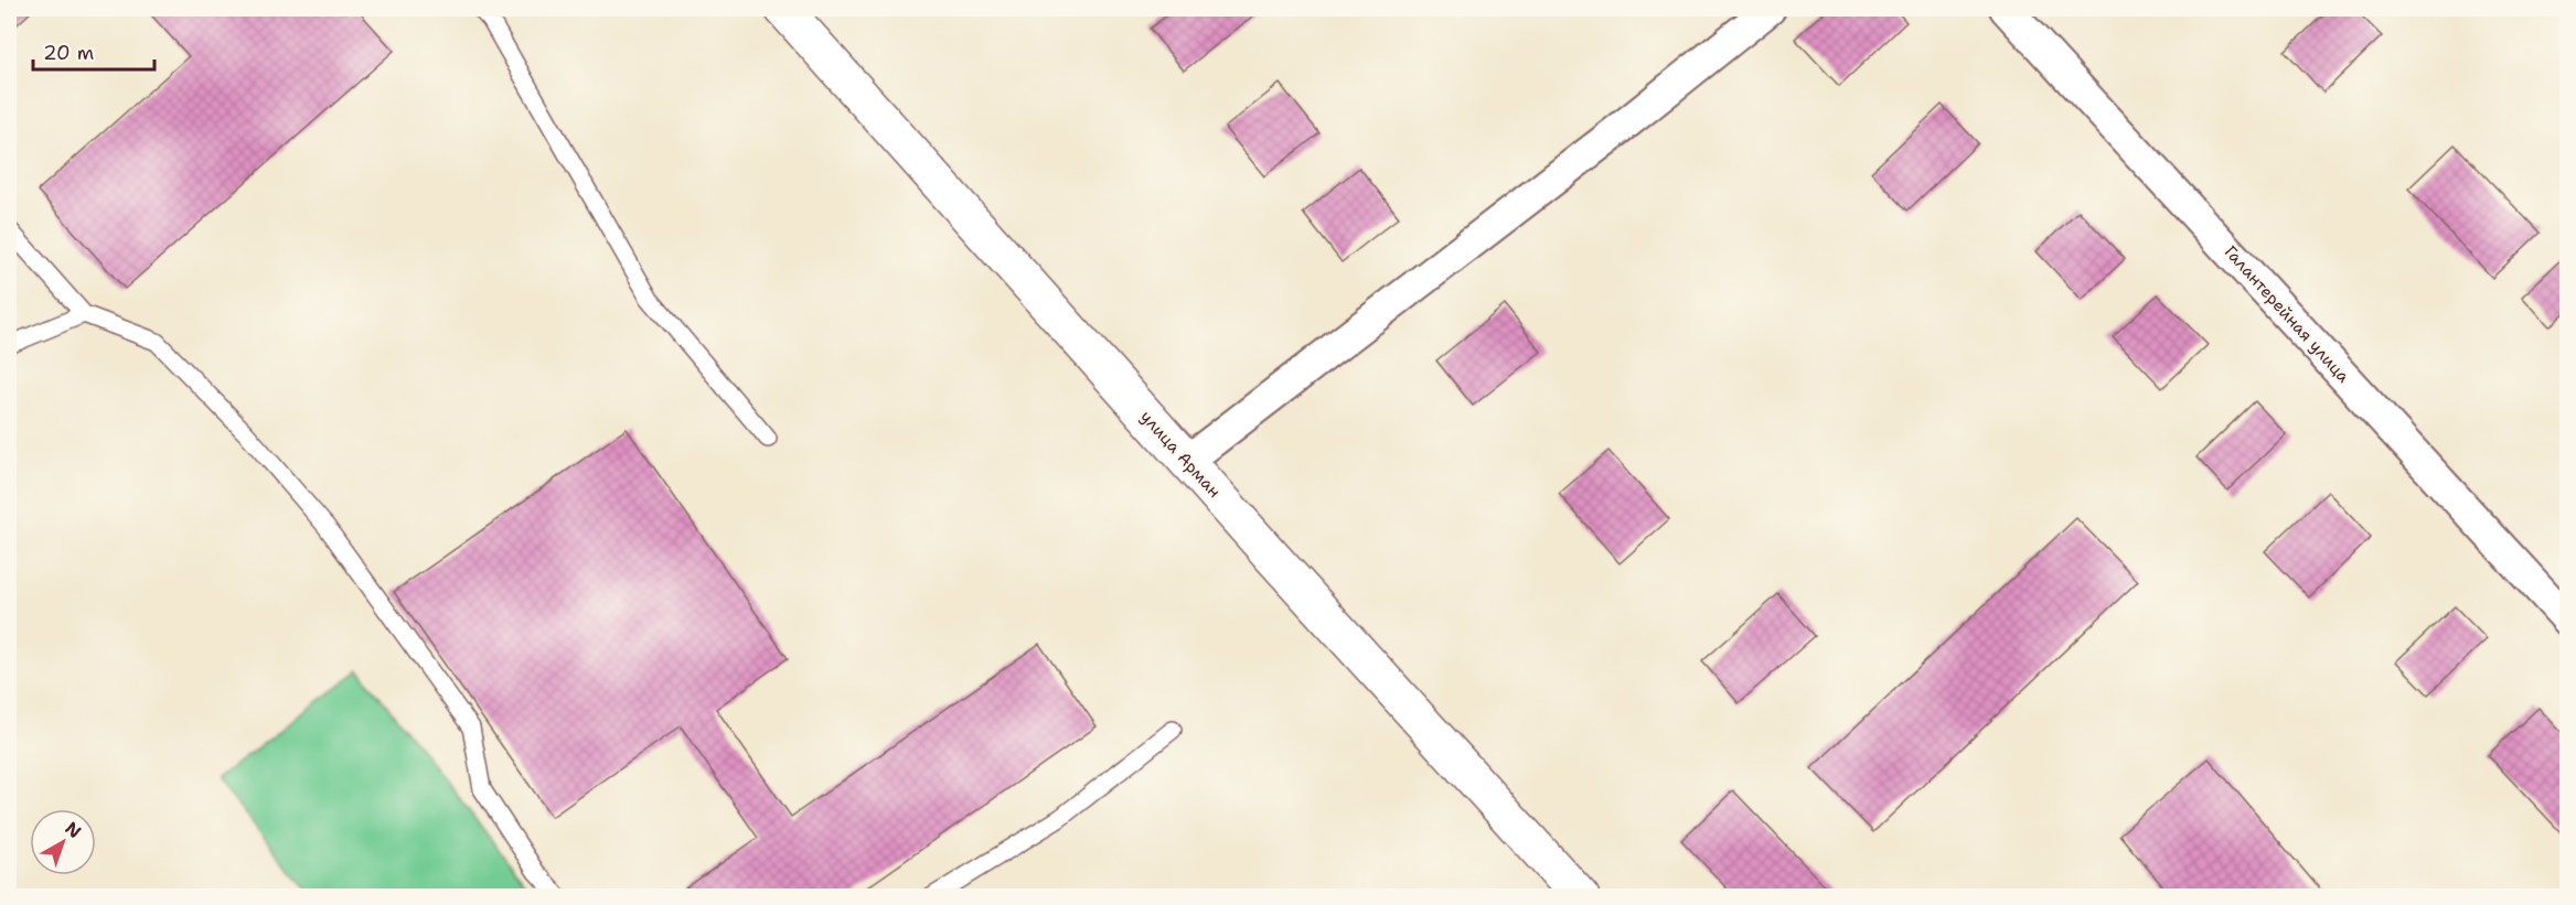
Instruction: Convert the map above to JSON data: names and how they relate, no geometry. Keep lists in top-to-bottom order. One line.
{"streets":{"street":["Галантерейная улица","улица Арман"]},"scale_bar":"20 m","north":"top right"}
